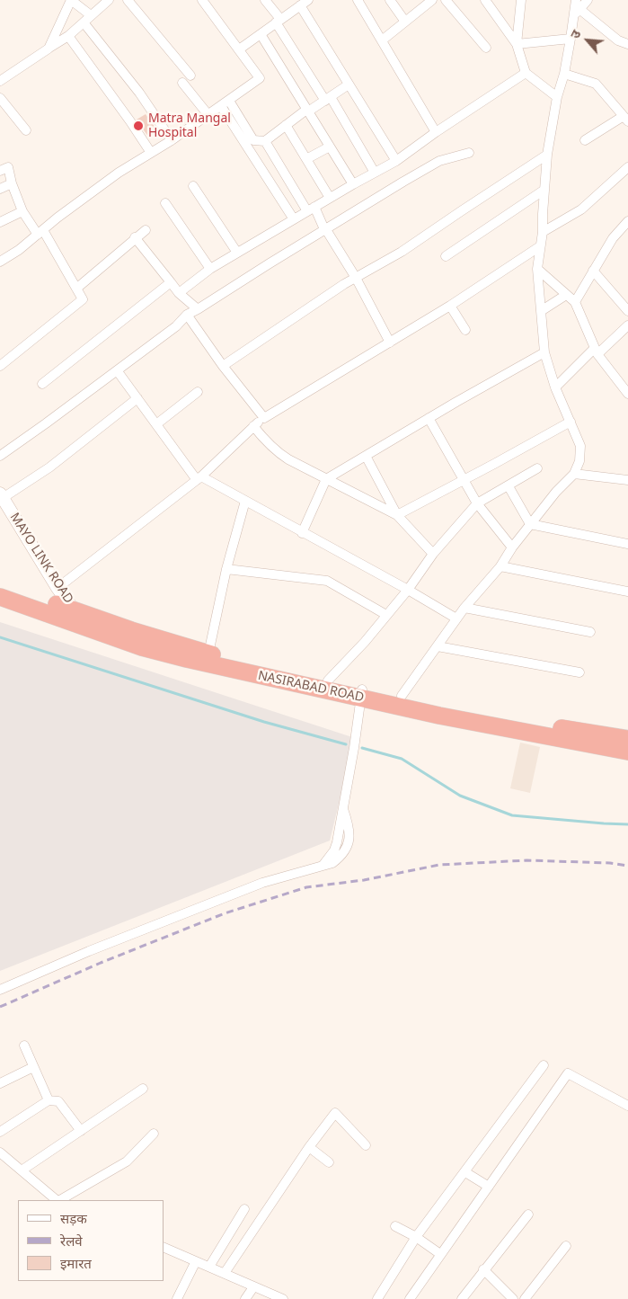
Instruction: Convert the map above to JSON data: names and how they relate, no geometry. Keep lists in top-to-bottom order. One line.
{"streets":{"highway":["NASIRABAD ROAD"],"street":["MAYO LINK ROAD"]},"crossings":[["MAYO LINK ROAD","NASIRABAD ROAD"]],"places":["Matra Mangal Hospital"],"legend":["सड़क","रेलवे","इमारत"],"north":"top left"}
